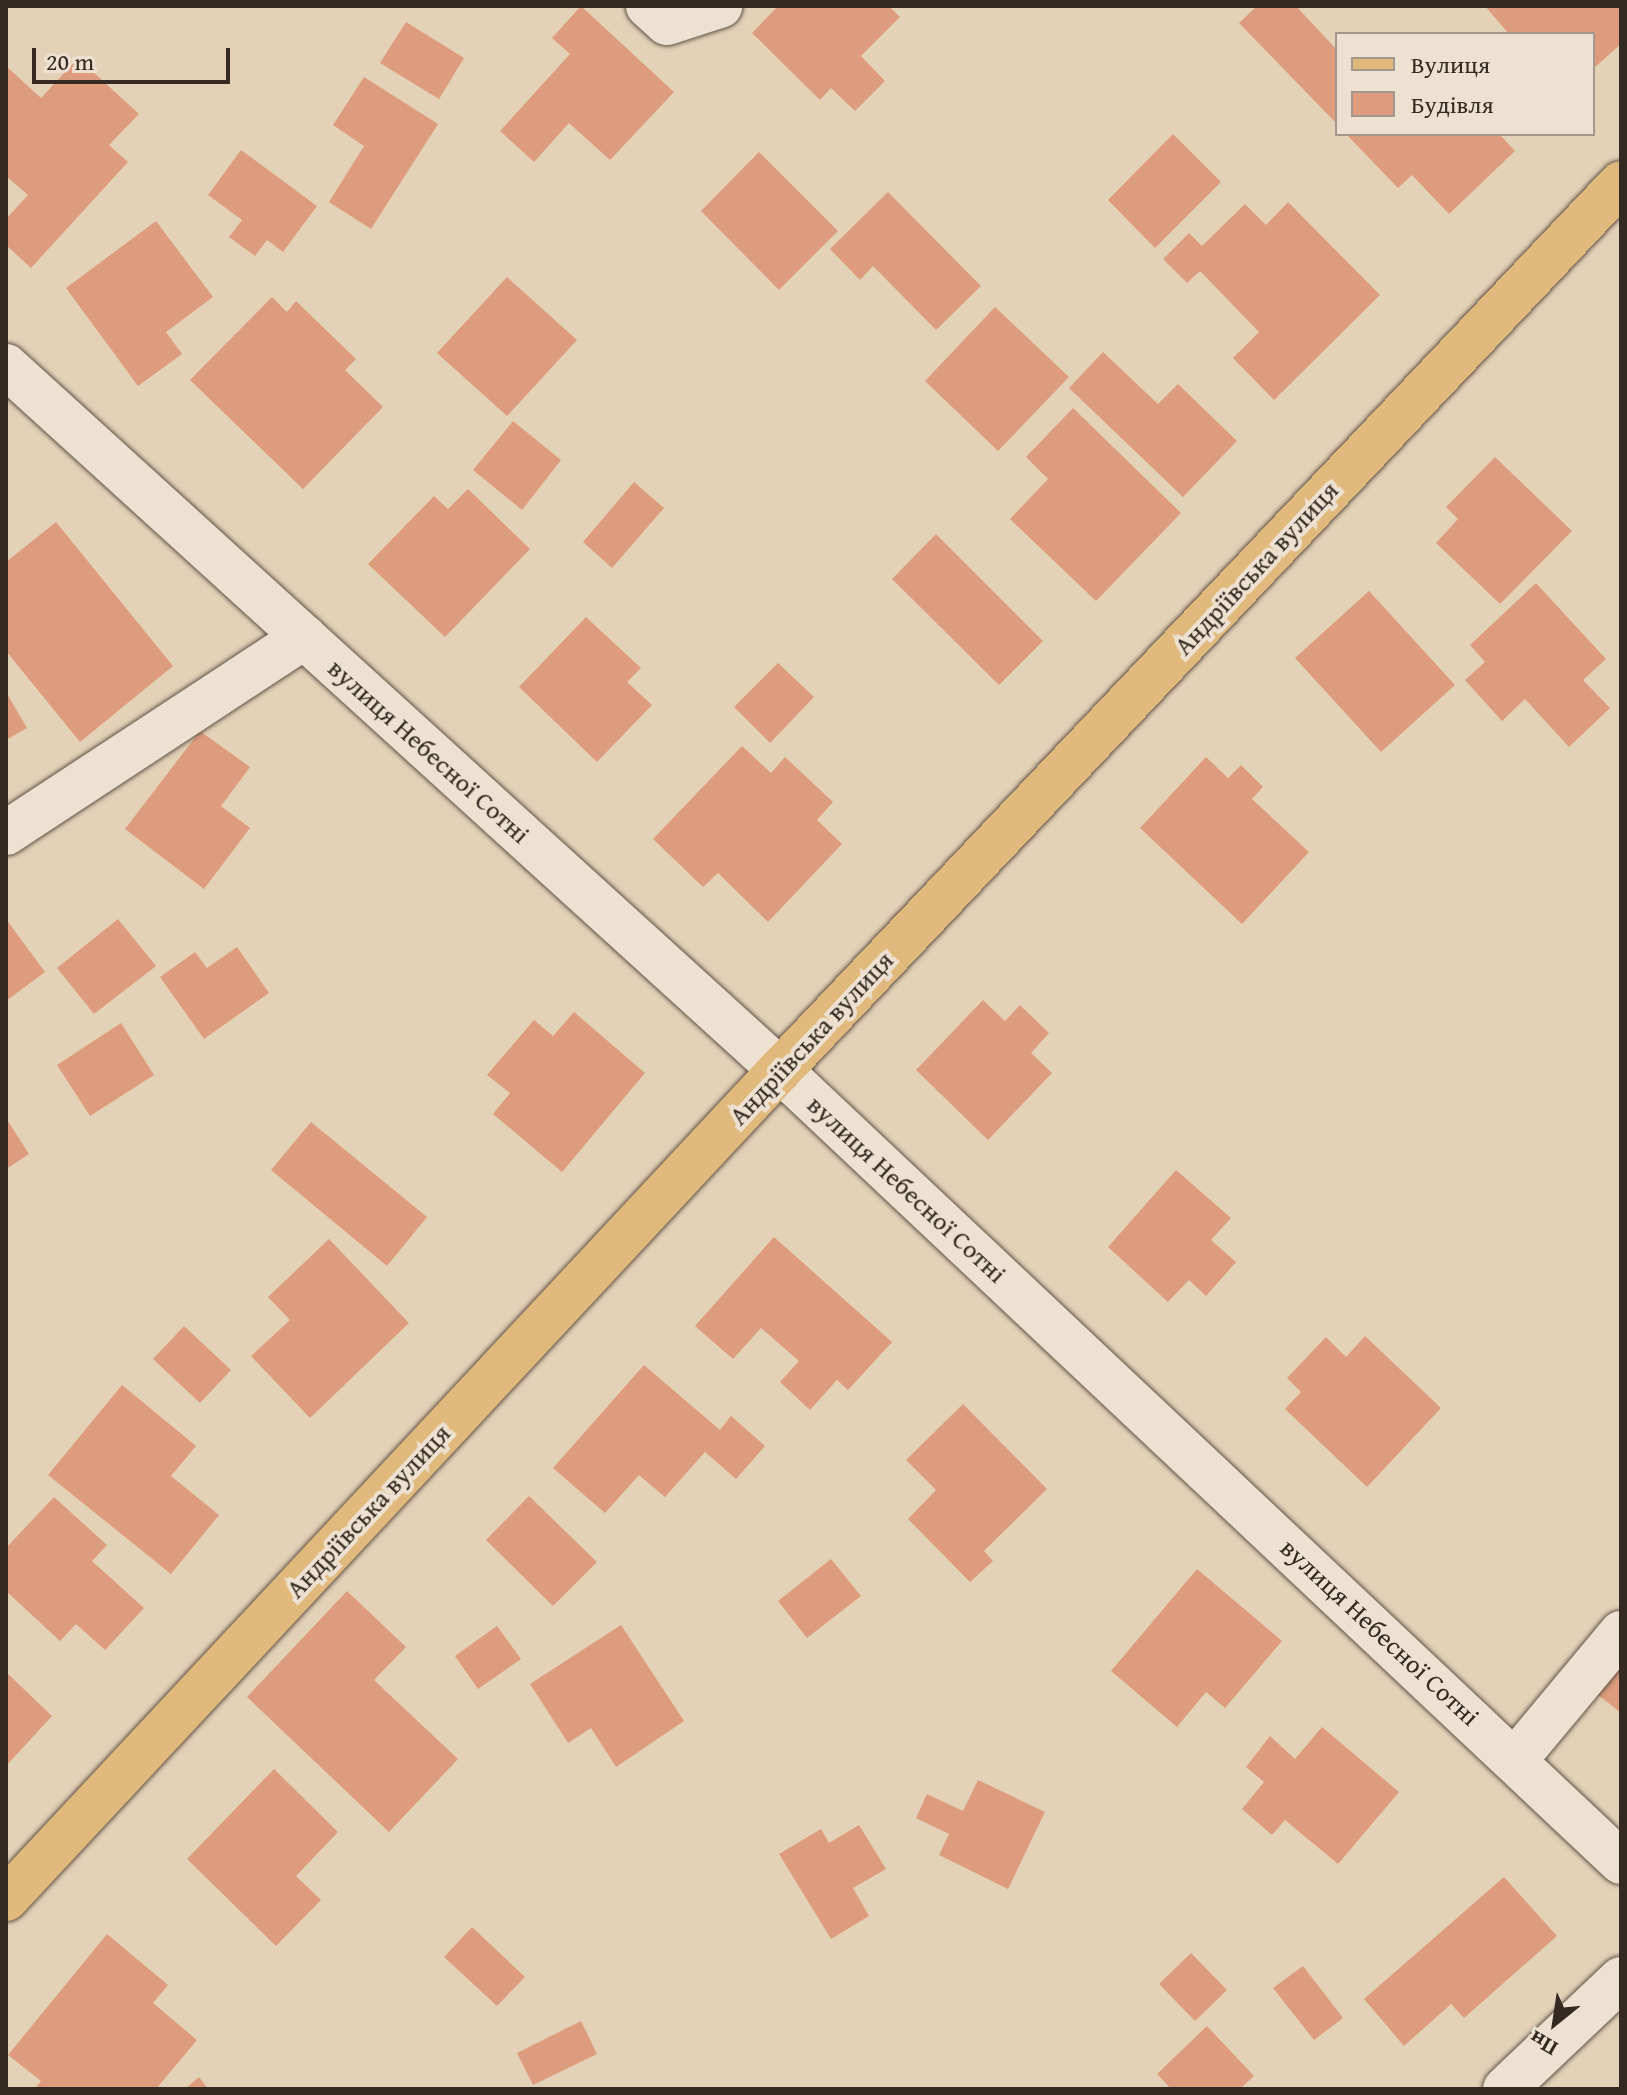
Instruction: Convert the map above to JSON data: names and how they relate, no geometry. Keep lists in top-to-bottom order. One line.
{"streets":{"main road":["Андріївська вулиця"],"street":["вулиця Небесної Сотні"]},"crossings":[["Андріївська вулиця","вулиця Небесної Сотні"]],"legend":["Вулиця","Будівля"],"scale_bar":"20 m","north":"bottom left"}
